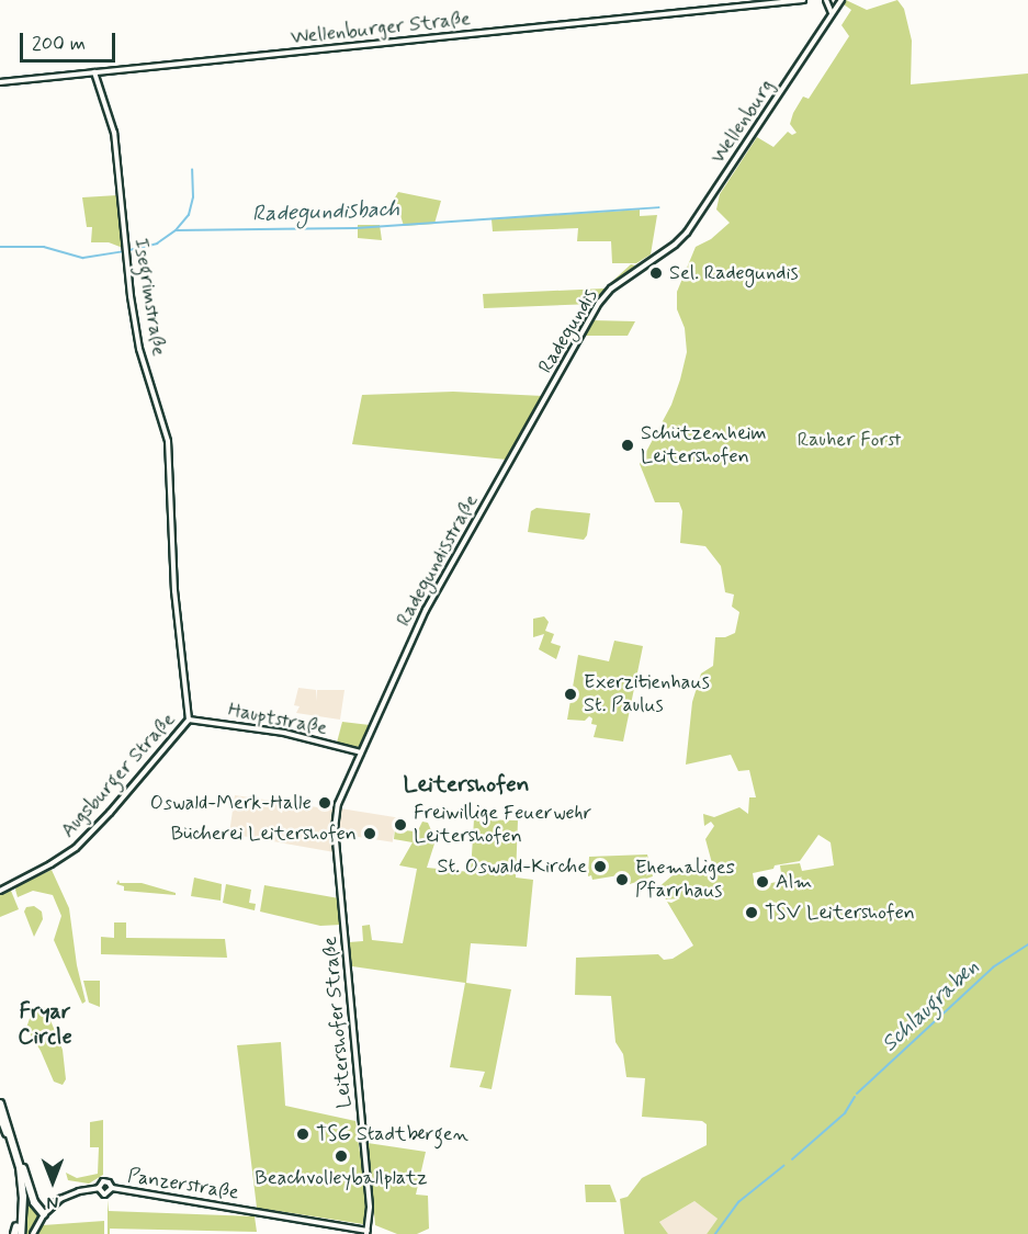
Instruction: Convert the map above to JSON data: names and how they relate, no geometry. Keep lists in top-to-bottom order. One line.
{"streets":{"street":["Wellenburger Straße","Wellenburg","Isegrimstraße","Radegundis","Radegundisstraße","Hauptstraße","Augsburger Straße","Leitershofer Straße","Panzerstraße"]},"crossings":[["Wellenburger Straße","Isegrimstraße"],["Wellenburg","Radegundis"],["Isegrimstraße","Hauptstraße"],["Isegrimstraße","Augsburger Straße"],["Radegundis","Radegundisstraße"],["Radegundisstraße","Hauptstraße"],["Radegundisstraße","Leitershofer Straße"],["Hauptstraße","Augsburger Straße"],["Leitershofer Straße","Panzerstraße"]],"districts":["Leitershofen","Fryar Circle"],"water":["Radegundisbach","Schlaugraben"],"parks":["Rauher Forst"],"places":["Sel. Radegundis","Schützenheim Leitershofen","Exerzitienhaus St. Paulus","Oswald-Merk-Halle","Freiwillige Feuerwehr Leitershofen","Bücherei Leitershofen","St. Oswald-Kirche","Ehemaliges Pfarrhaus","Alm","TSV Leitershofen","TSG Stadtbergen","Beachvolleyballplatz"],"scale_bar":"200 m","north":"bottom"}
